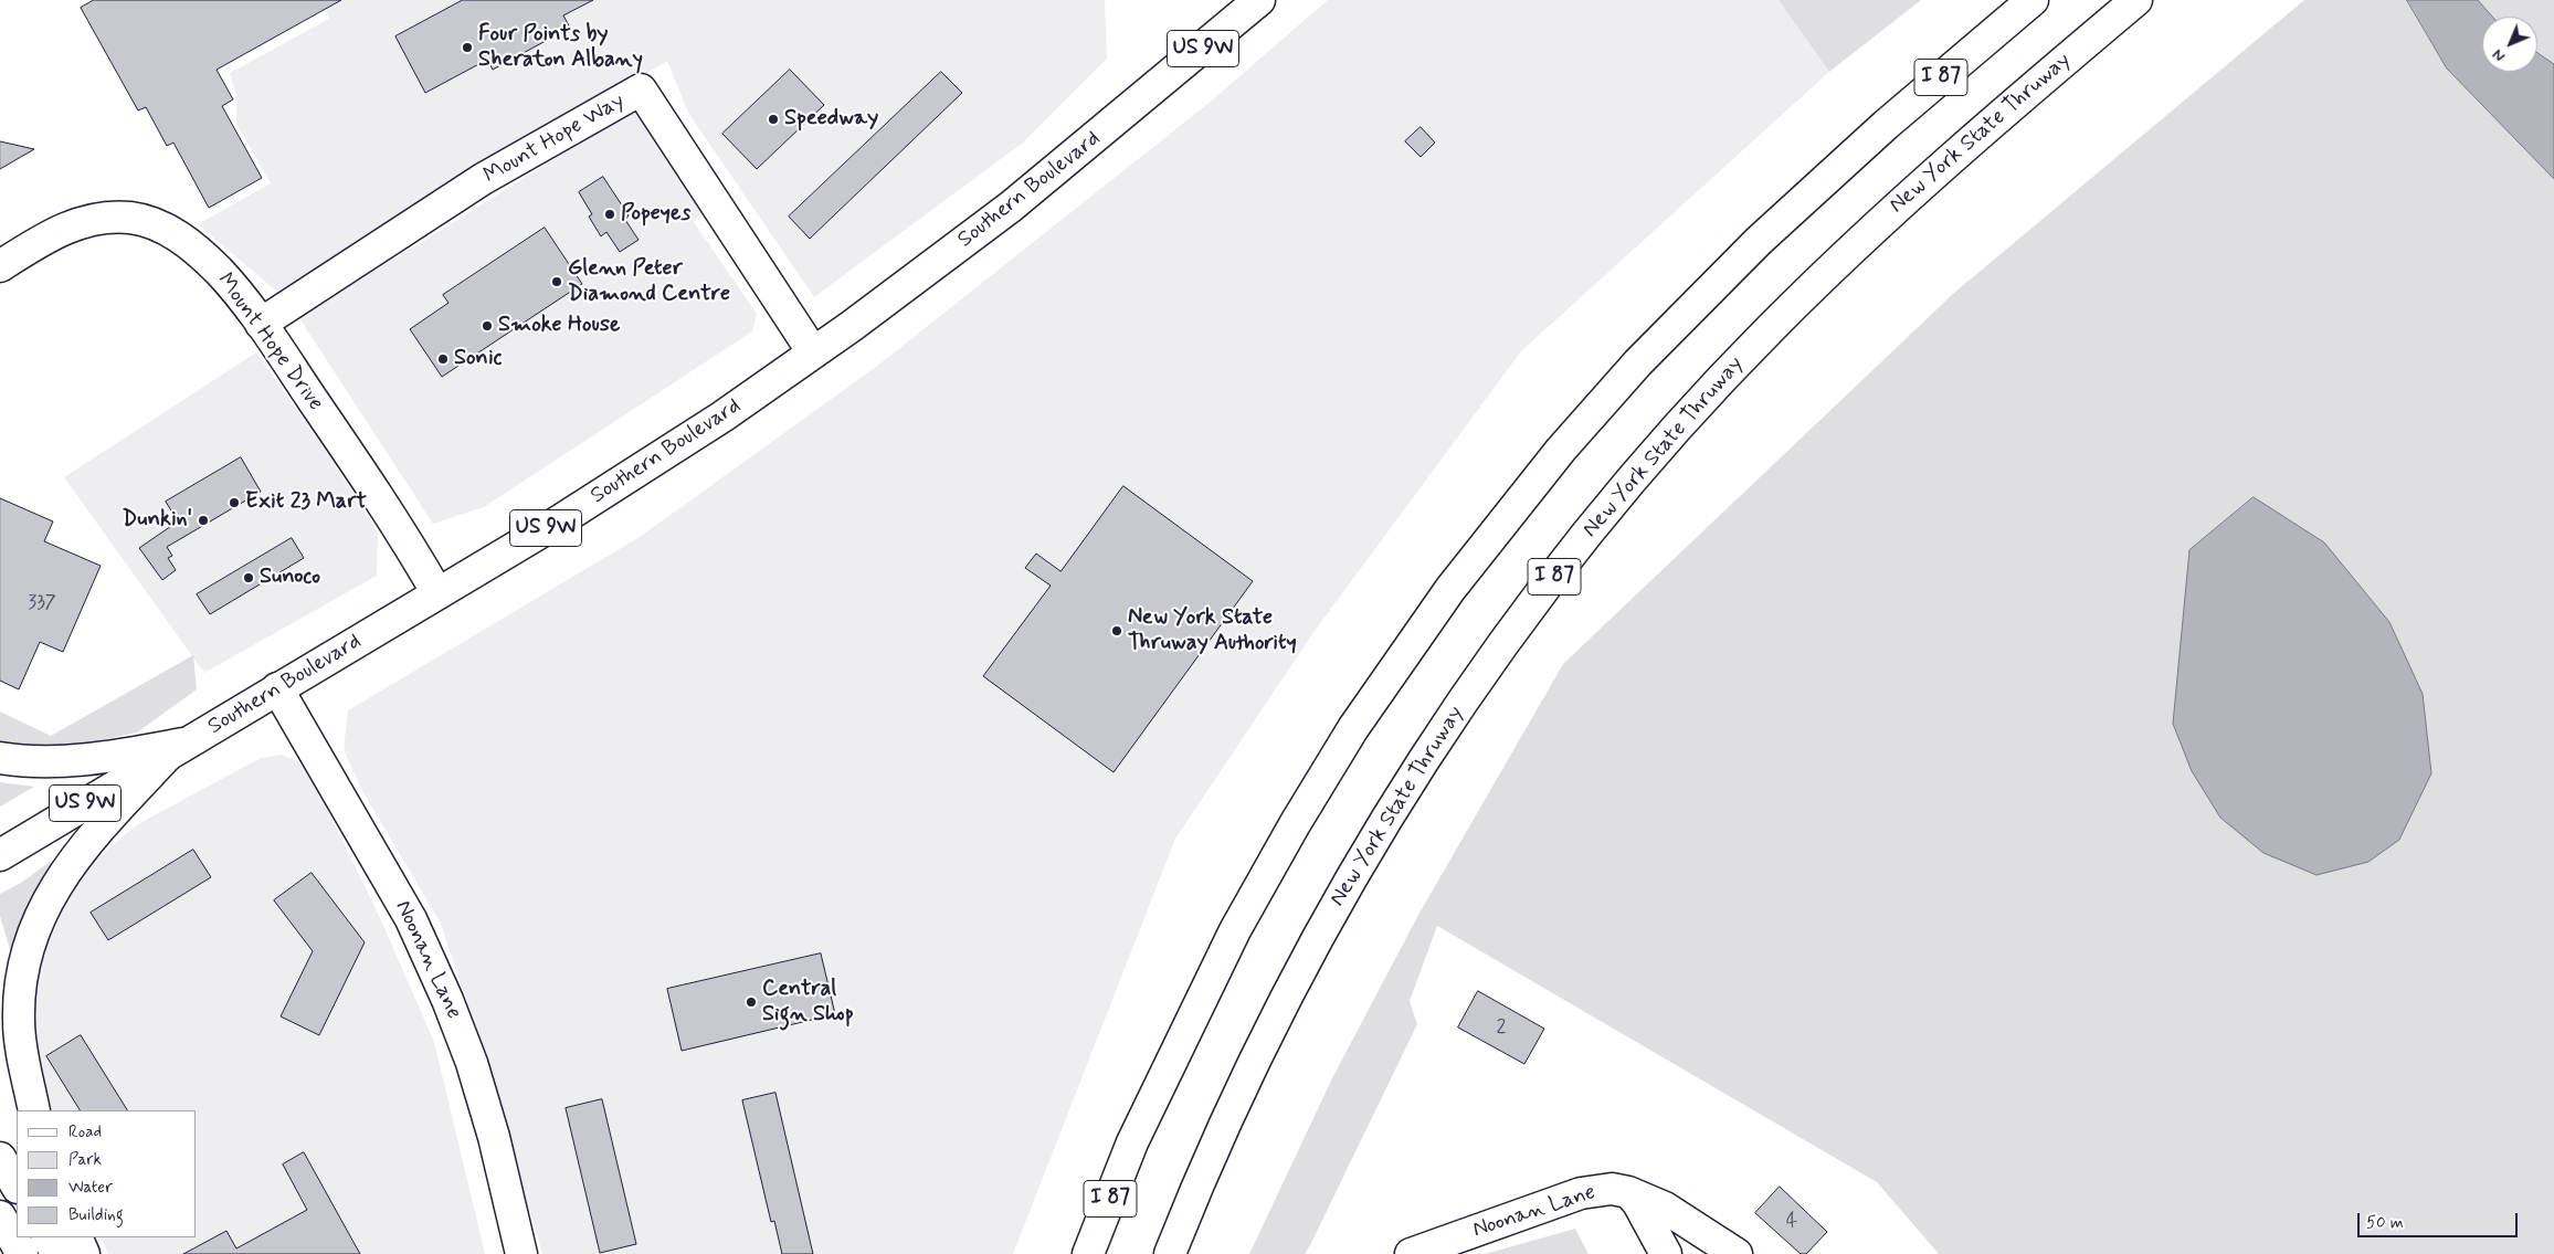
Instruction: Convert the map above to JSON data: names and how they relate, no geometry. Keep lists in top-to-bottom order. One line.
{"streets":{"main road":["US 9W","I 87","New York State Thruway","Mount Hope Way","Southern Boulevard","Mount Hope Drive","Noonan Lane"]},"crossings":[["Mount Hope Way","Southern Boulevard"],["Mount Hope Way","Mount Hope Drive"],["Southern Boulevard","Mount Hope Drive"],["Southern Boulevard","Noonan Lane"]],"places":["Four Points by Sheraton Albany","Speedway","Popeyes","Glenn Peter Diamond Centre","Smoke House","Sonic","Exit 23 Mart","Dunkin'","Sunoco","New York State Thruway Authority","Central Sign Shop"],"house_numbers":["337","2","4"],"legend":["Road","Park","Water","Building"],"scale_bar":"50 m","north":"bottom left"}
